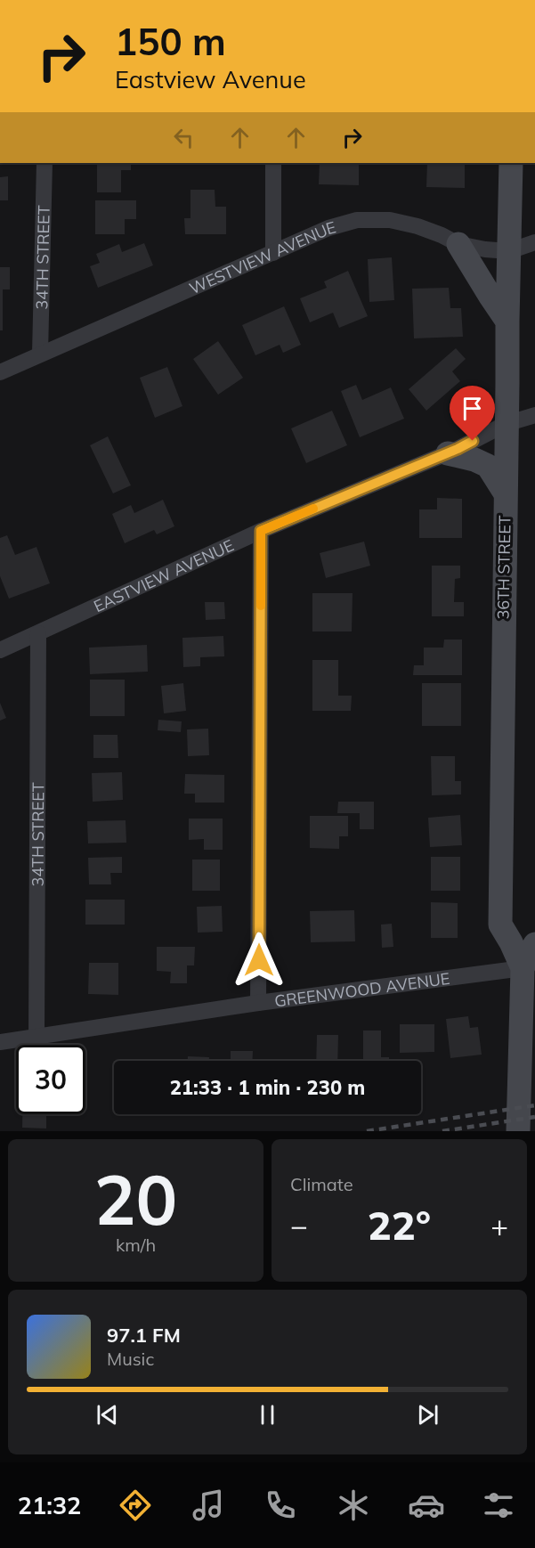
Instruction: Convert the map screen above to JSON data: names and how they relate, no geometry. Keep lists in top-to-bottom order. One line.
{"streets":{"street":["34TH STREET","WESTVIEW AVENUE","36TH STREET","EASTVIEW AVENUE","GREENWOOD AVENUE"]},"crossings":[["34TH STREET","WESTVIEW AVENUE"],["34TH STREET","EASTVIEW AVENUE"],["34TH STREET","GREENWOOD AVENUE"],["WESTVIEW AVENUE","36TH STREET"],["36TH STREET","EASTVIEW AVENUE"],["36TH STREET","GREENWOOD AVENUE"]],"page":{"turn":["150 m","Eastview Avenue"],"limit":"30","trip":"21:33 · 1 min · 230 m","tile":[["20","km/h"],"Climate"],"heat":["−","22°","+"],"song":["97.1 FM","Music"],"tabs":"21:32"}}
